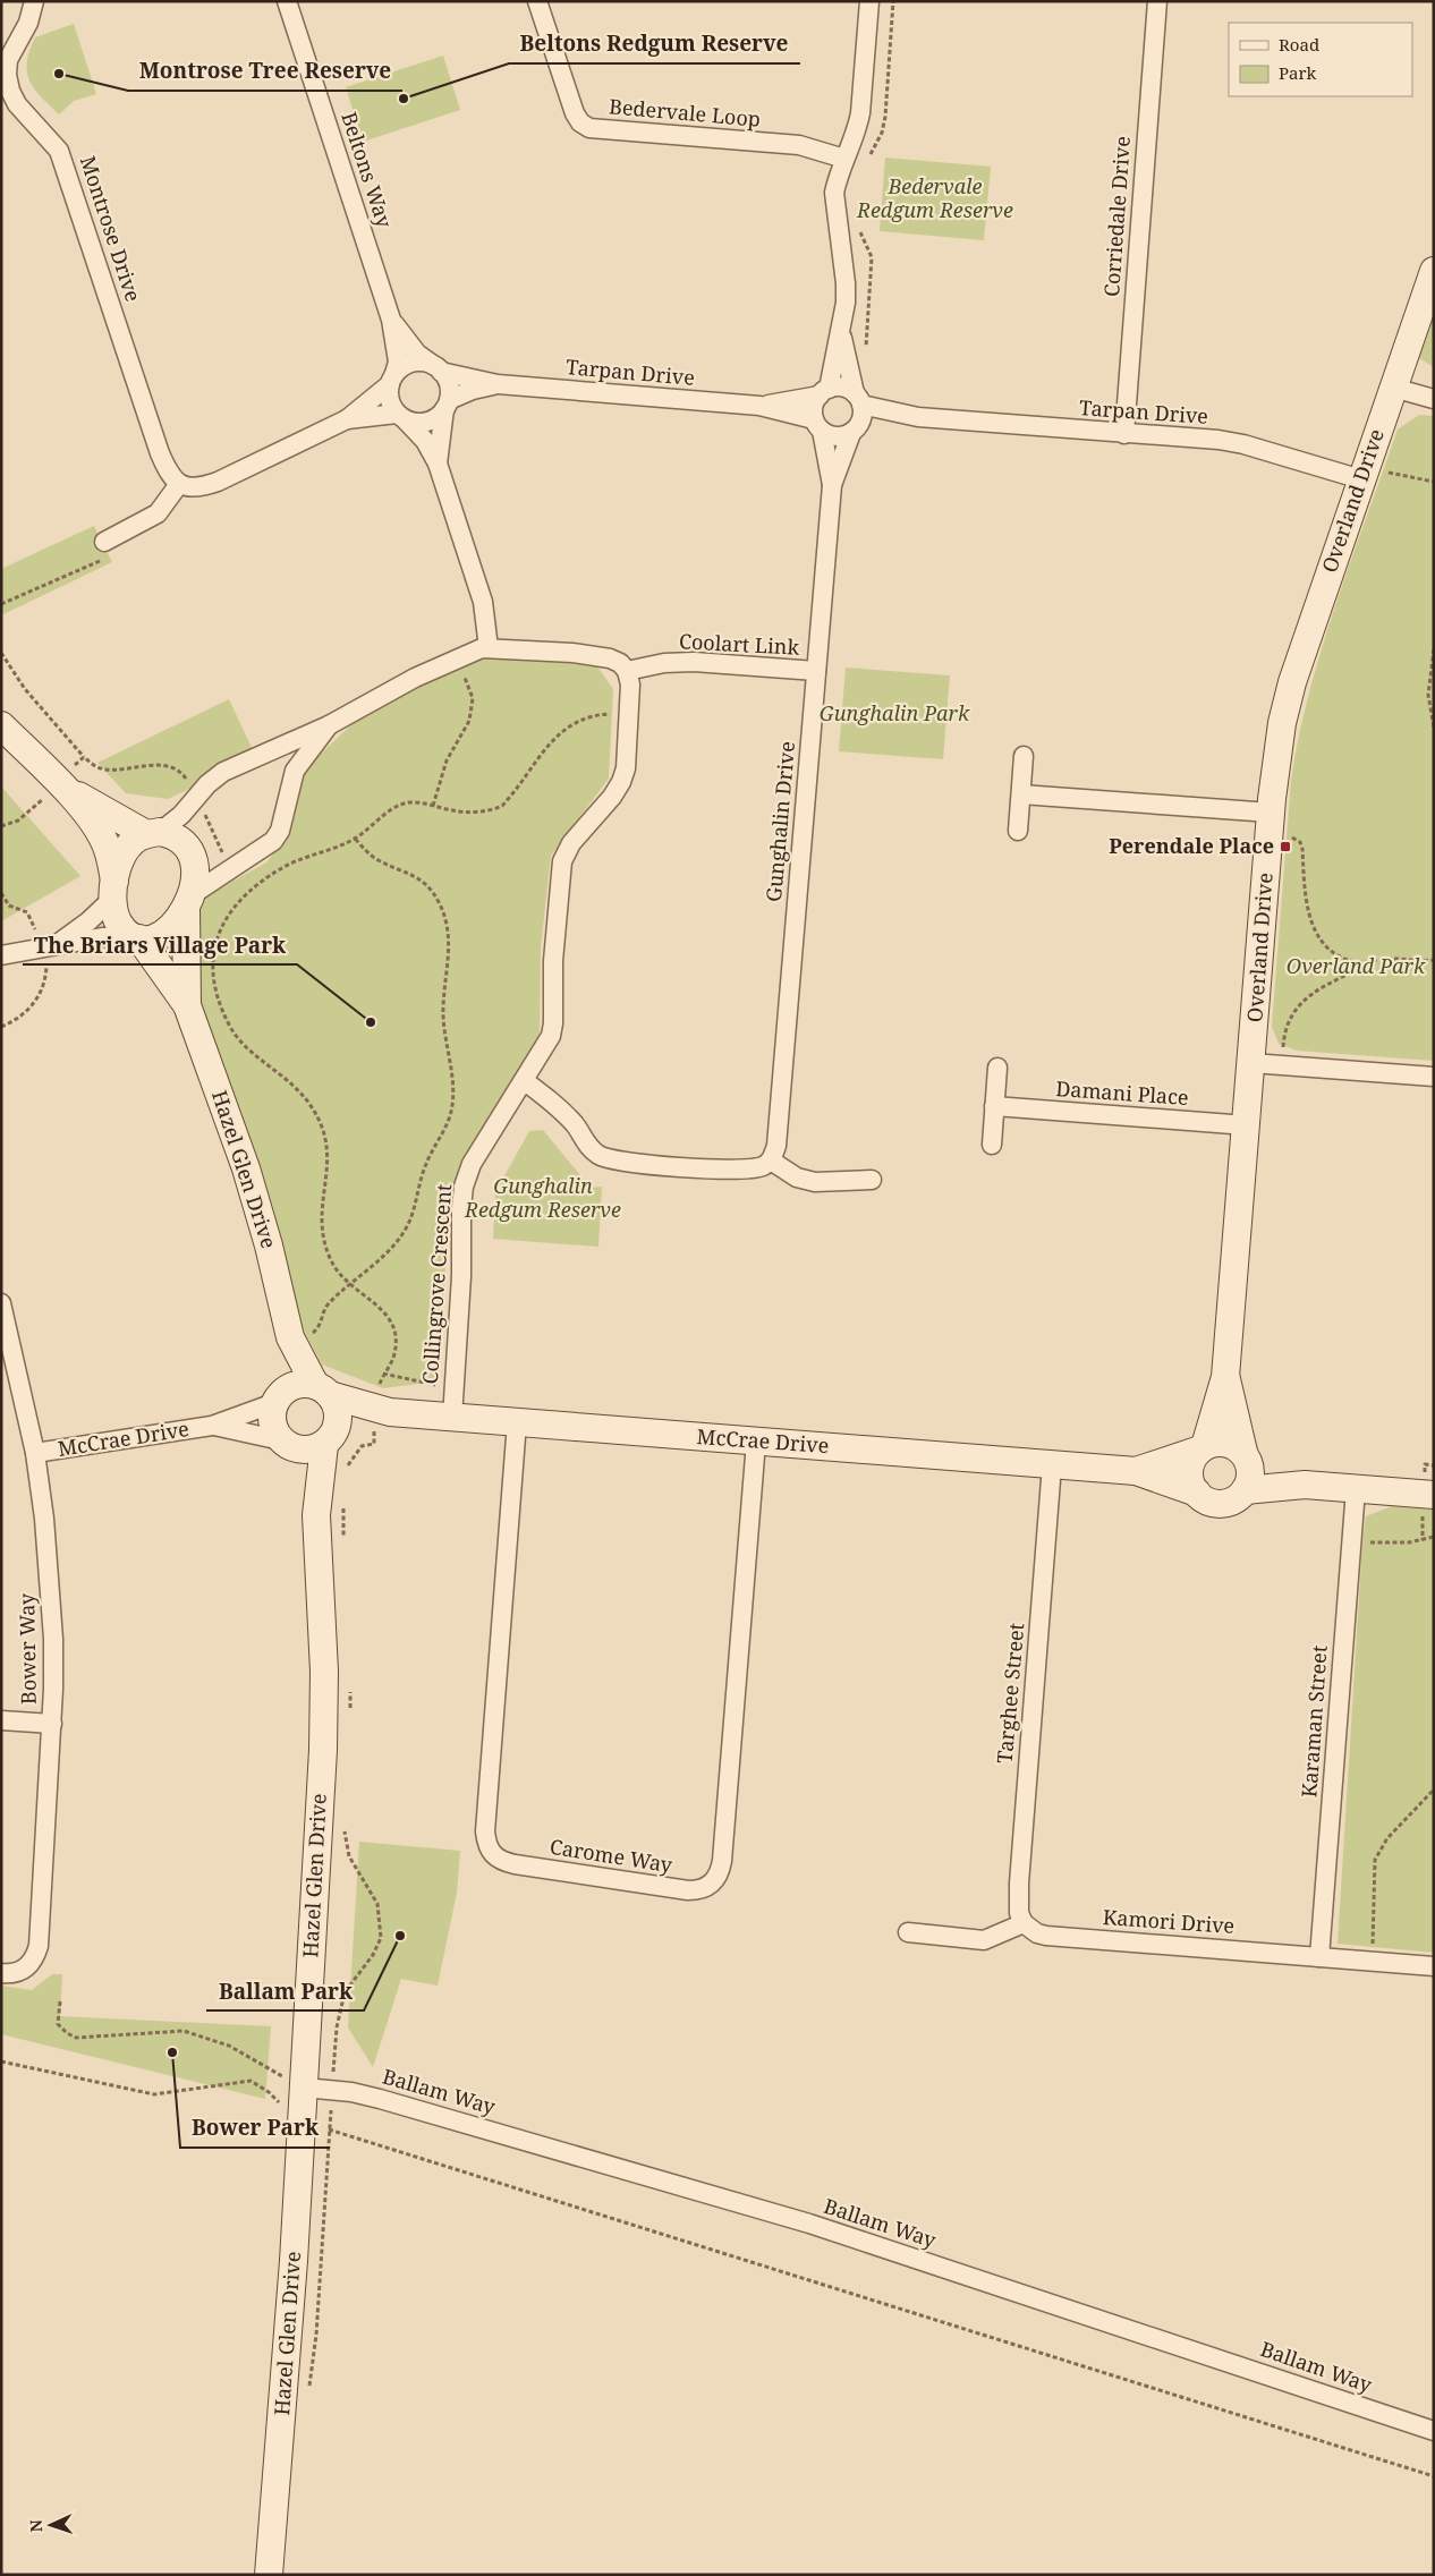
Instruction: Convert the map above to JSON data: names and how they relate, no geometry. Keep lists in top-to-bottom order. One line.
{"streets":{"street":["Bedervale Loop","Beltons Way","Corriedale Drive","Montrose Drive","Tarpan Drive","Overland Drive","Coolart Link","Gunghalin Drive","Damani Place","Hazel Glen Drive","Collingrove Crescent","McCrae Drive","Bower Way","Targhee Street","Karaman Street","Carome Way","Kamori Drive","Ballam Way"]},"crossings":[["Beltons Way","Tarpan Drive"],["Corriedale Drive","Tarpan Drive"],["Tarpan Drive","Overland Drive"],["Tarpan Drive","Gunghalin Drive"],["Overland Drive","Damani Place"],["Overland Drive","McCrae Drive"],["Coolart Link","Gunghalin Drive"],["Coolart Link","Collingrove Crescent"],["Hazel Glen Drive","McCrae Drive"],["Hazel Glen Drive","Ballam Way"],["Collingrove Crescent","McCrae Drive"],["McCrae Drive","Bower Way"],["McCrae Drive","Targhee Street"],["McCrae Drive","Carome Way"],["Targhee Street","Kamori Drive"],["Karaman Street","Kamori Drive"]],"parks":["Bedervale Redgum Reserve","Gunghalin Park","Overland Park","Gunghalin Redgum Reserve"],"places":{"other":["Montrose Tree Reserve","Beltons Redgum Reserve","The Briars Village Park","Ballam Park","Bower Park"],"transit":["Perendale Place"]},"legend":["Road","Park"],"north":"left"}
